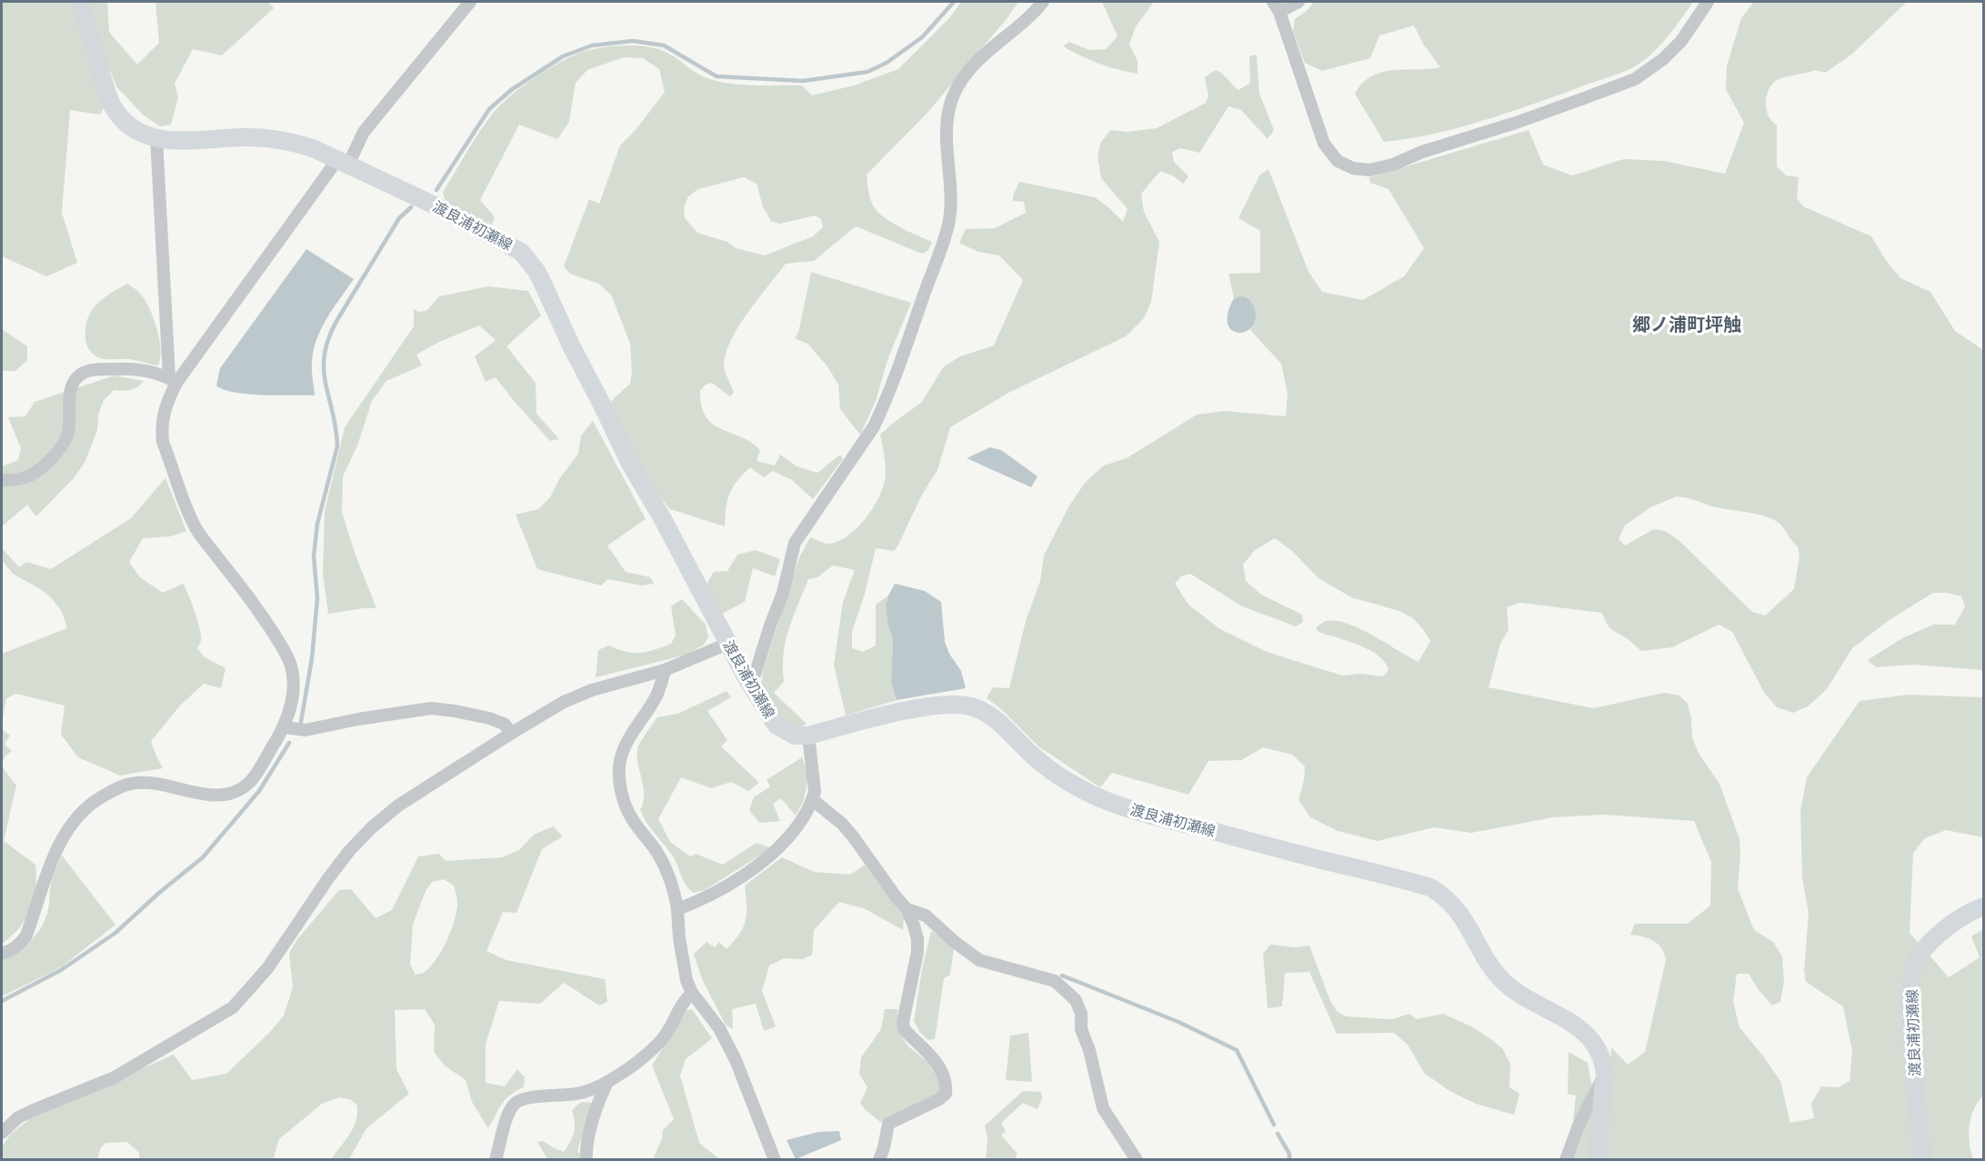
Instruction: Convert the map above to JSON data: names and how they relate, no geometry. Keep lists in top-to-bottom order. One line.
{"streets":{"main road":["渡良浦初瀬線"]},"districts":["郷ノ浦町坪触"]}
